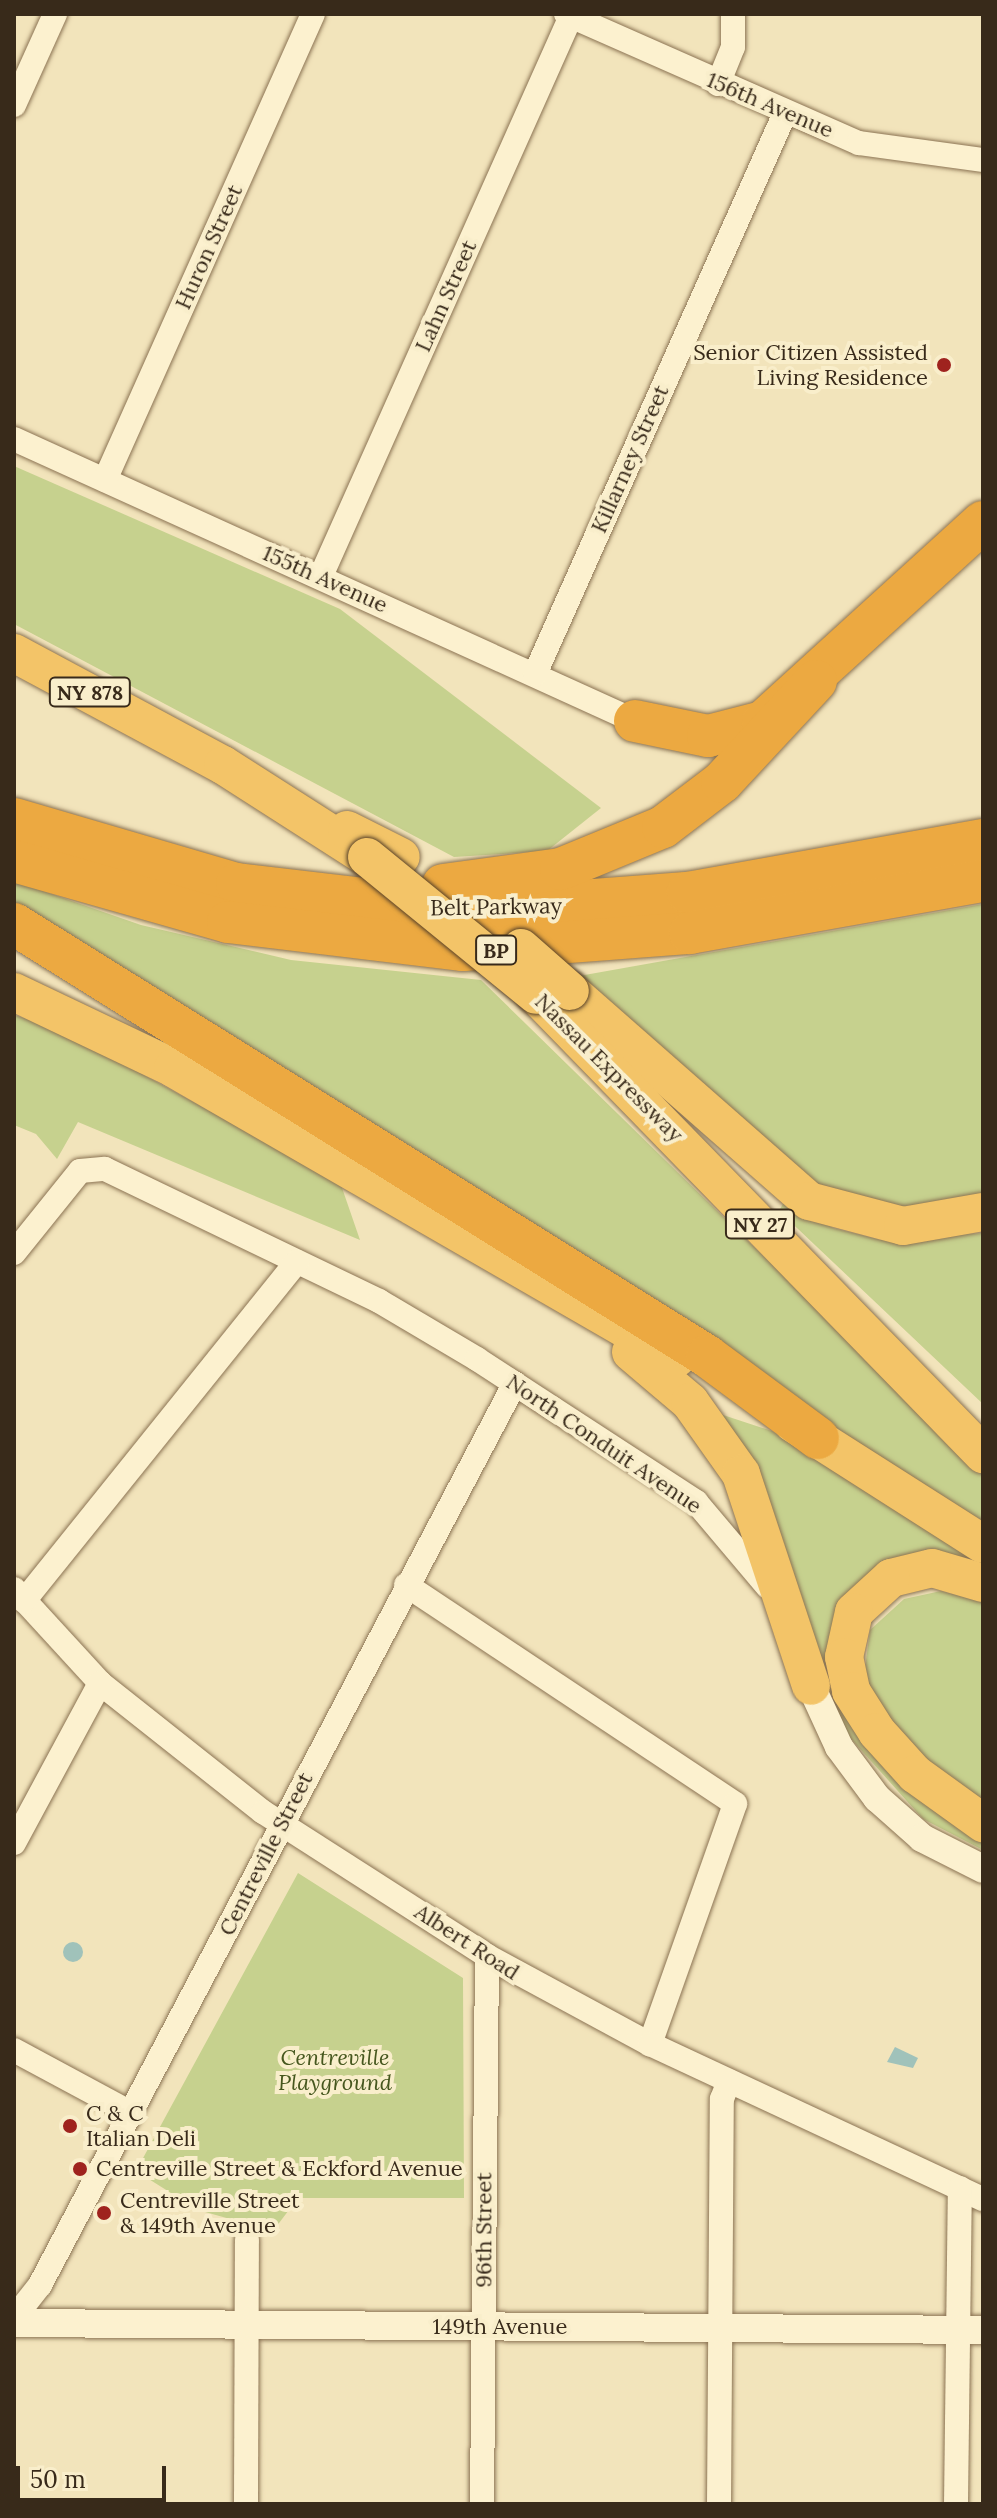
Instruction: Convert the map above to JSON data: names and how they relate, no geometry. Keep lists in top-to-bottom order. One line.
{"streets":{"highway":["NY 878","Belt Parkway","BP","Nassau Expressway","NY 27"],"street":["156th Avenue","Huron Street","Lahn Street","Killarney Street","155th Avenue","North Conduit Avenue","Centreville Street","Albert Road","96th Street","149th Avenue"]},"crossings":[["156th Avenue","Lahn Street"],["156th Avenue","Killarney Street"],["Huron Street","155th Avenue"],["Lahn Street","155th Avenue"],["Killarney Street","155th Avenue"],["North Conduit Avenue","Centreville Street"],["Centreville Street","Albert Road"],["Centreville Street","149th Avenue"],["Albert Road","96th Street"],["96th Street","149th Avenue"]],"parks":["Centreville Playground"],"places":["Senior Citizen Assisted Living Residence","C & C Italian Deli","Centreville Street & Eckford Avenue","Centreville Street & 149th Avenue"],"scale_bar":"50 m"}
